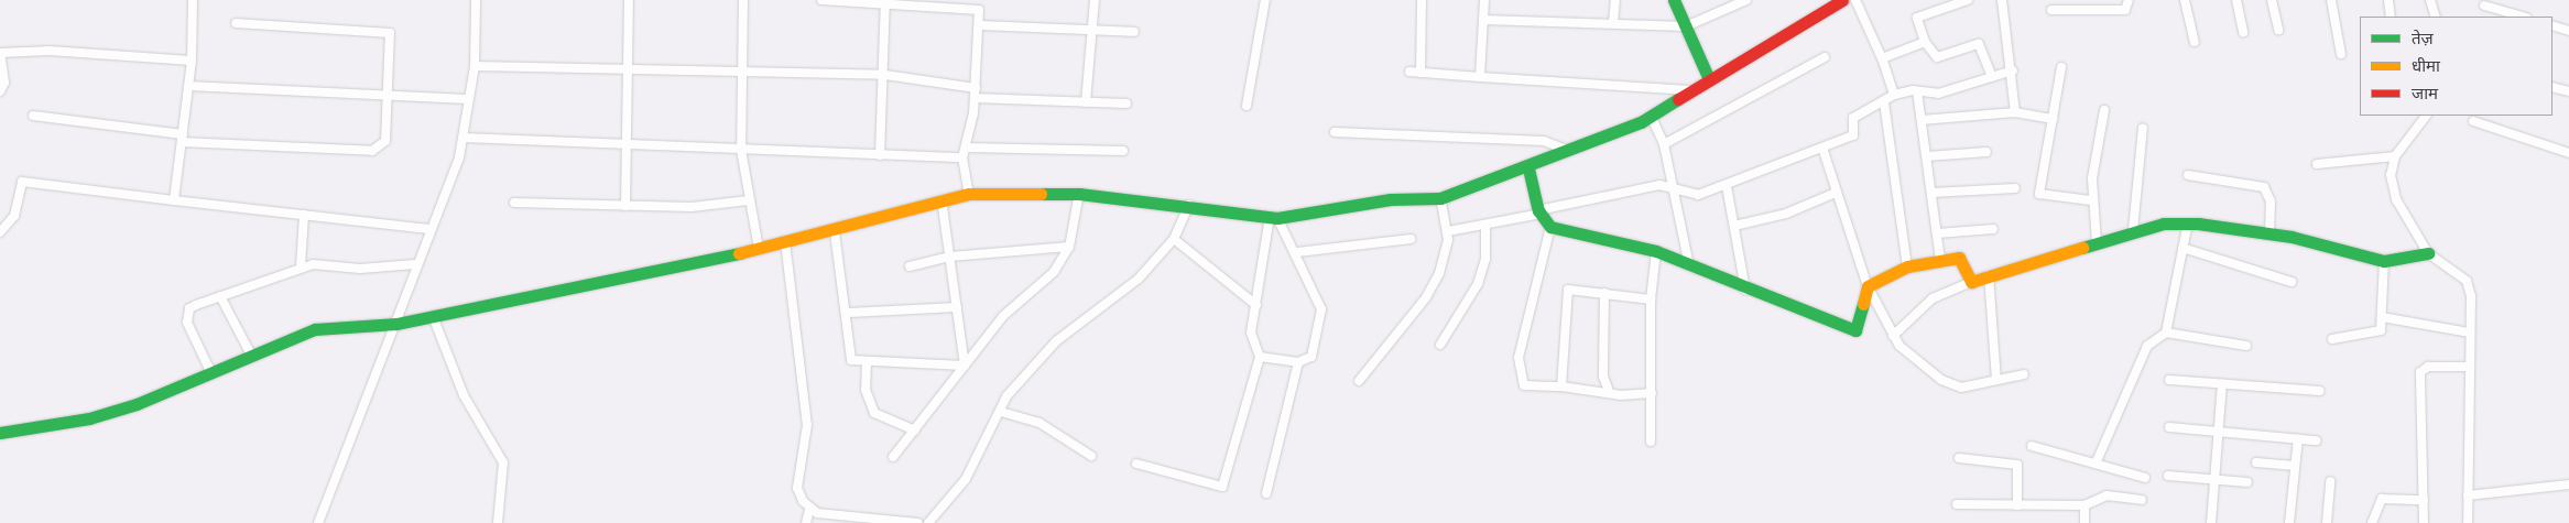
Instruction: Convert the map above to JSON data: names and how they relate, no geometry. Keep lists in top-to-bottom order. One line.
{"legend":["तेज़","धीमा","जाम"]}
